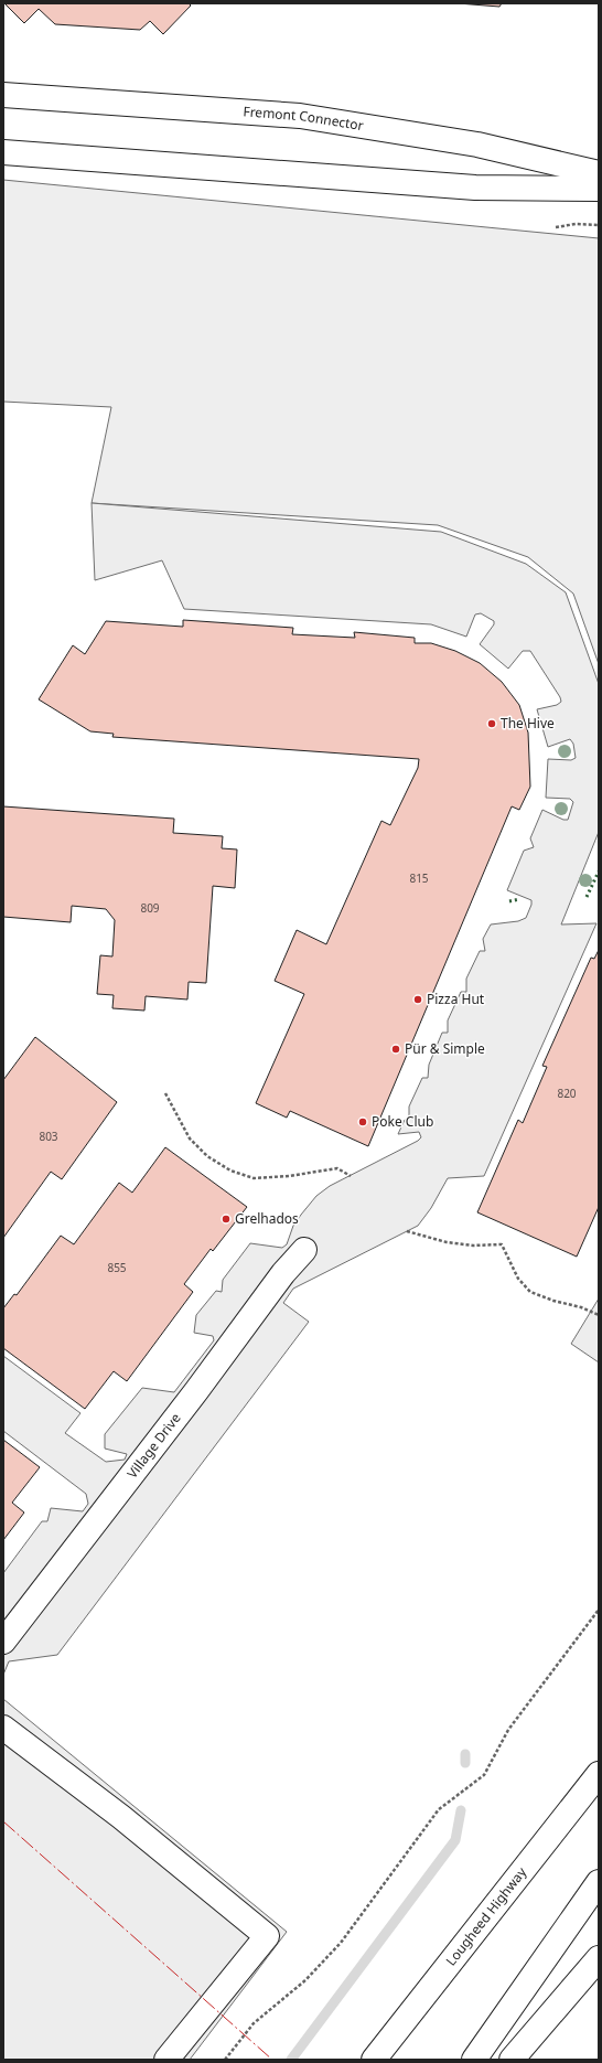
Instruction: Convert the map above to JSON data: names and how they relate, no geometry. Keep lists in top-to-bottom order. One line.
{"streets":{"main road":["Fremont Connector","Village Drive","Lougheed Highway"]},"places":["The Hive","Pizza Hut","Pür & Simple","Poke Club","Grelhados"],"house_numbers":["815","809","820","803","855"]}
